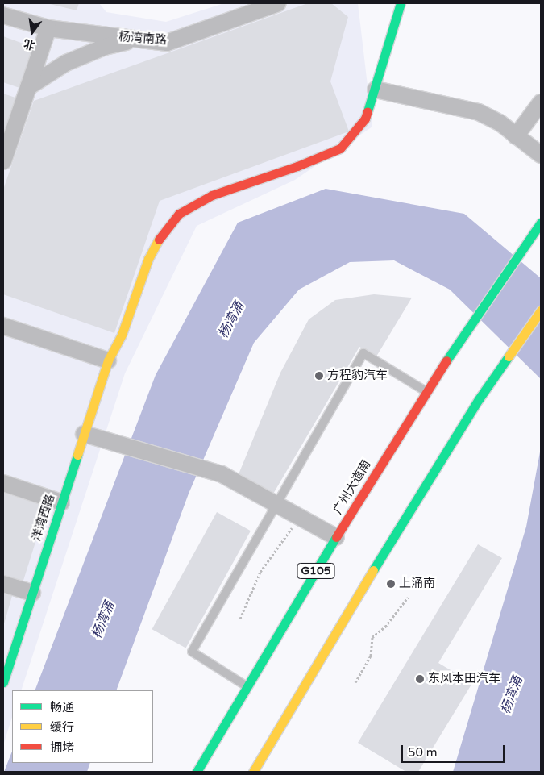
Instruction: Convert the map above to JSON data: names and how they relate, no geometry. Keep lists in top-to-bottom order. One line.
{"streets":{"main road":["广州大道南","洋湾西路","G105"],"street":["杨湾南路"]},"water":["杨湾涌"],"places":["方程豹汽车","上涌南","东风本田汽车"],"legend":["畅通","缓行","拥堵"],"scale_bar":"50 m","north":"bottom"}
